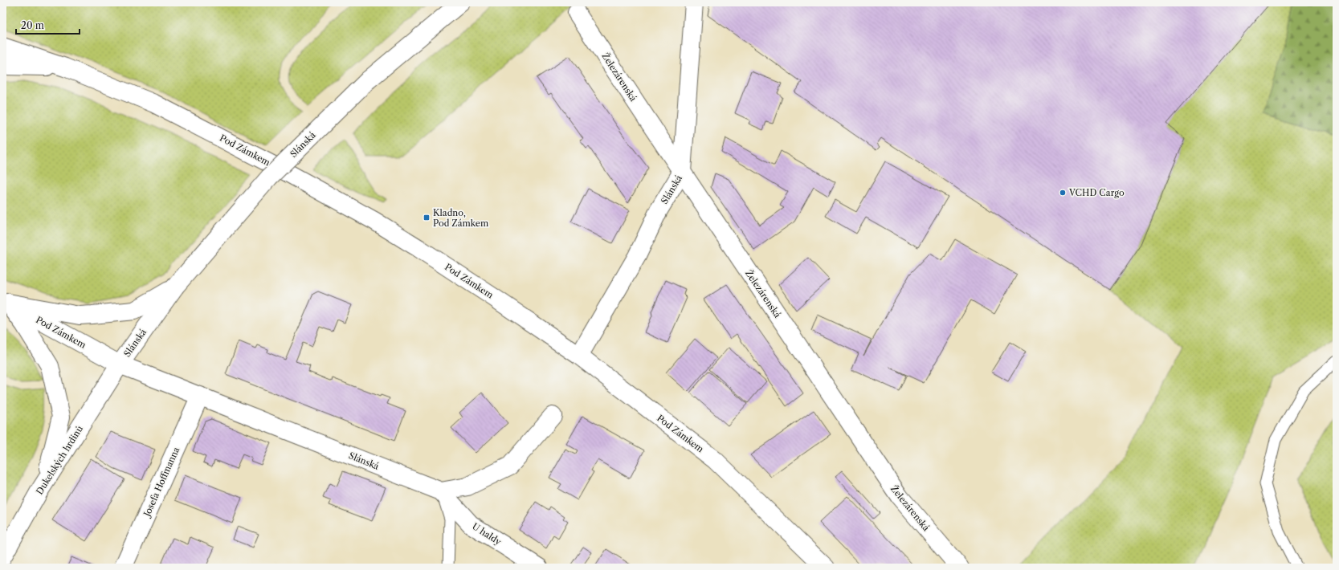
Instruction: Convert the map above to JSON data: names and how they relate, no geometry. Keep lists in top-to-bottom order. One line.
{"streets":{"street":["Železárenská","Slánská","Pod Zámkem","Dukelských hrdinů","Josefa Hoffmanna","U haldy"]},"crossings":[["Železárenská","Slánská"],["Slánská","Pod Zámkem"],["Slánská","Dukelských hrdinů"],["Slánská","Josefa Hoffmanna"],["Slánská","U haldy"],["Pod Zámkem","Dukelských hrdinů"]],"places":{"other":["VCHD Cargo"],"transit":["Kladno, Pod Zámkem"]},"scale_bar":"20 m"}
